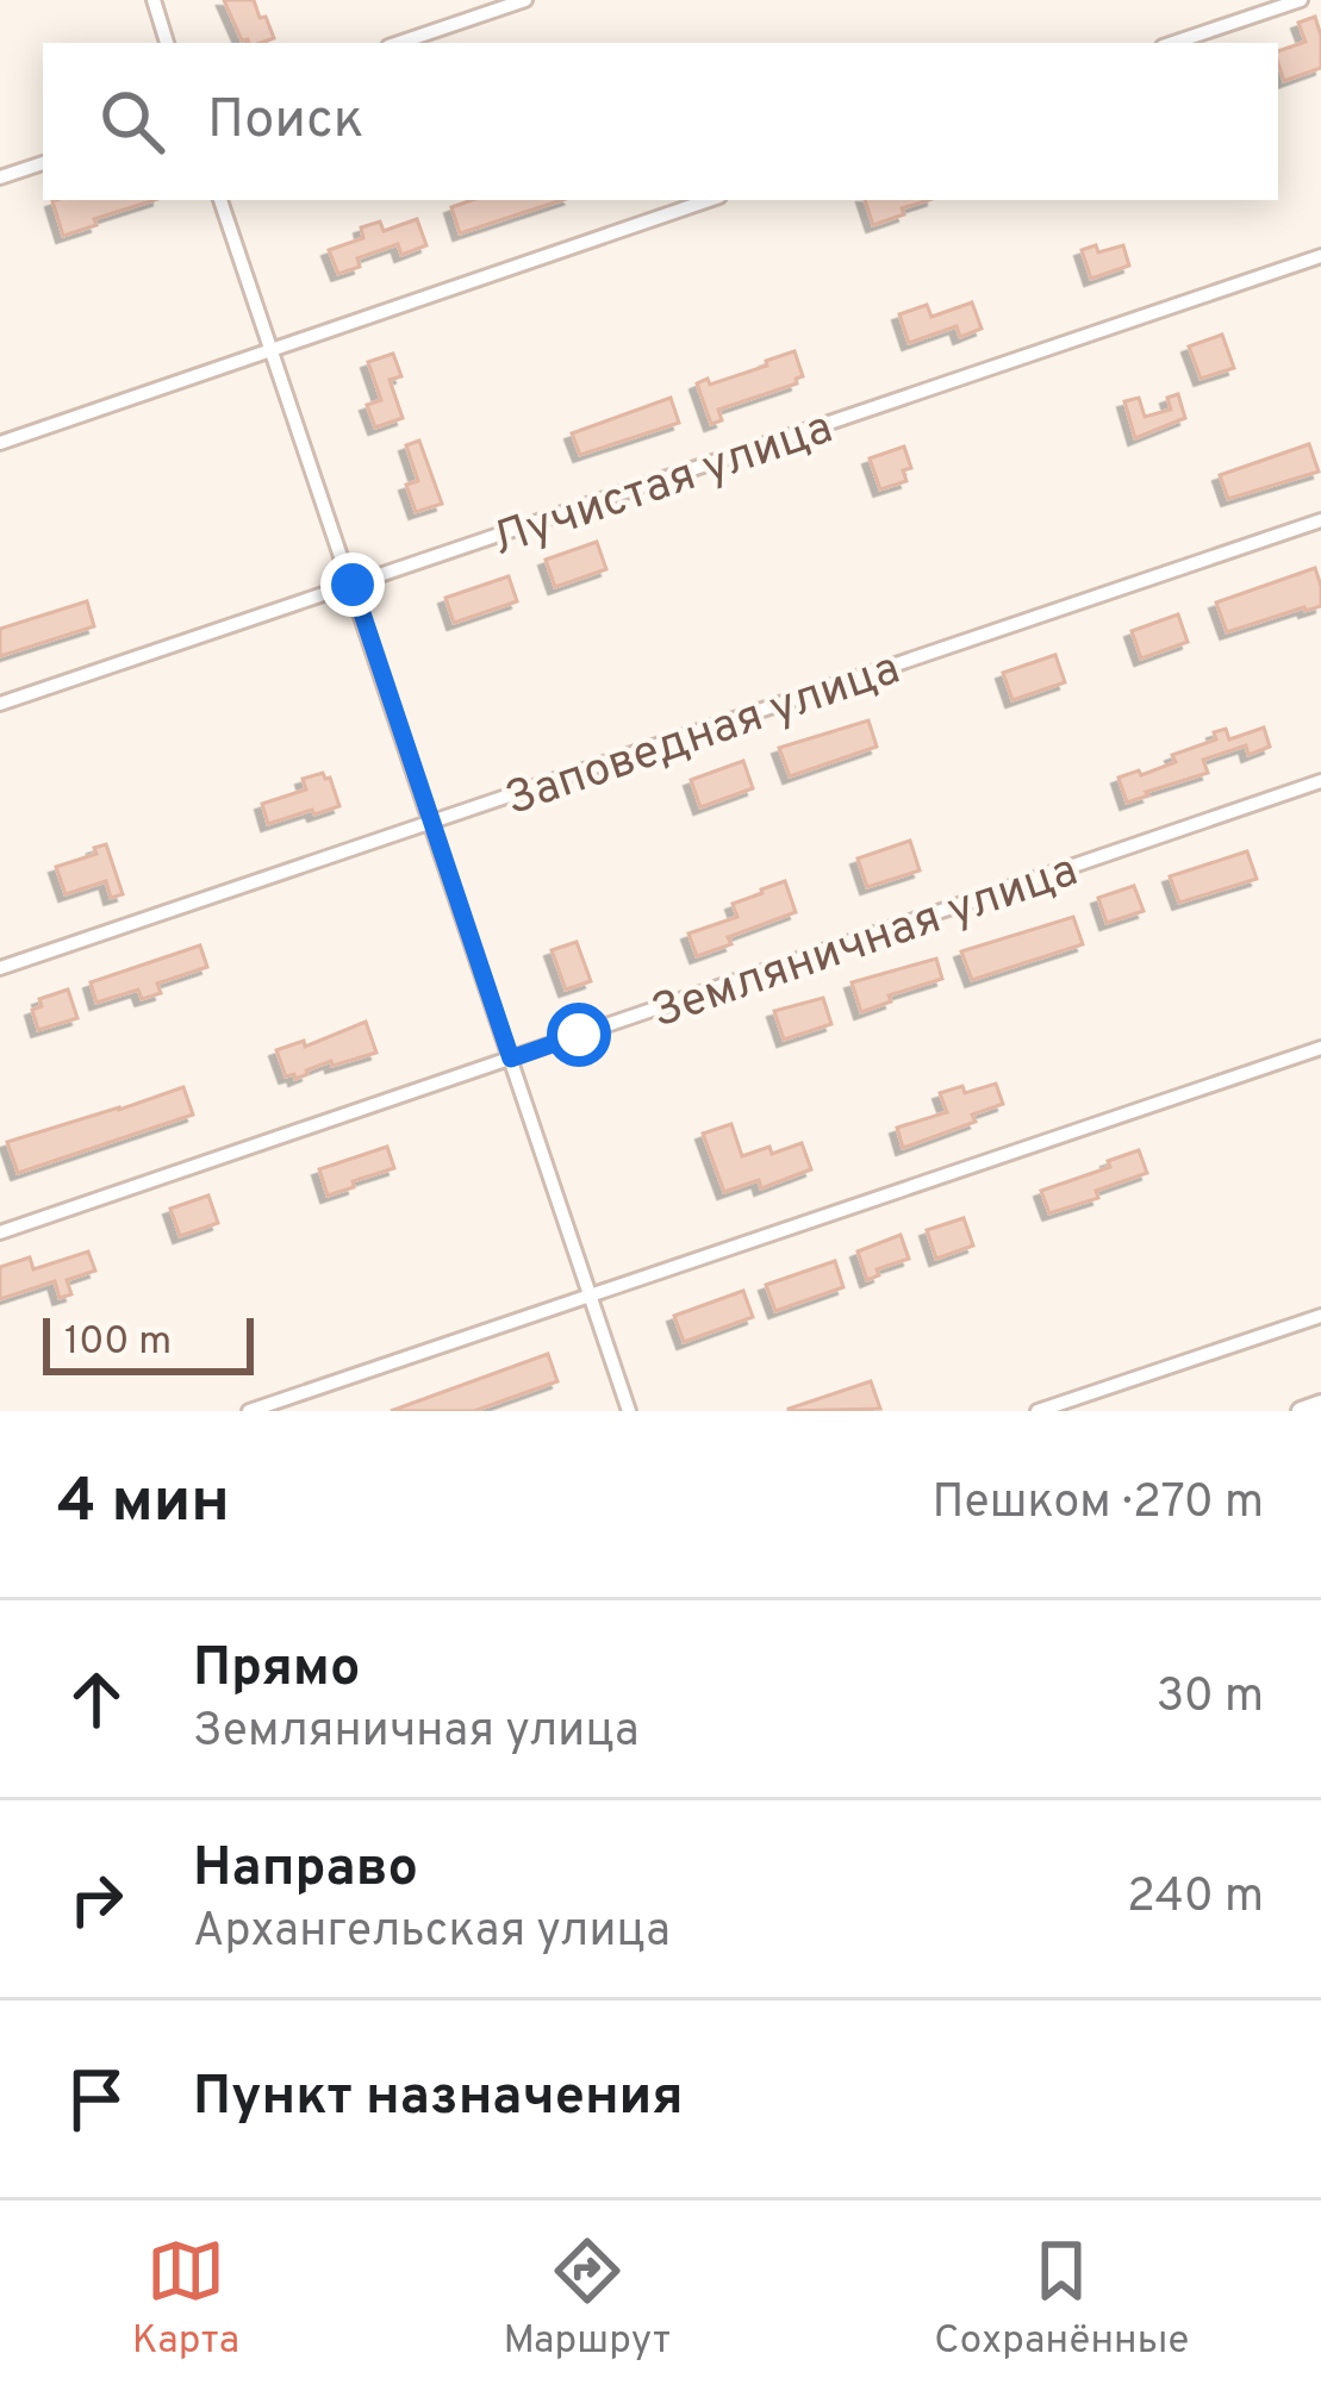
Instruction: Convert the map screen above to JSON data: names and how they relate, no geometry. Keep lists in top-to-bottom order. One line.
{"streets":{"street":["Лучистая улица","Заповедная улица","Земляничная улица"]},"scale_bar":"100 m","page":{"search":"Поиск","scale":"100 m","heading":["4 мин","Пешком · 270 m"],"list":[["Прямо","Земляничная улица","30 m"],["Направо","Архангельская улица","240 m"],"Пункт назначения"],"nav":["Карта","Маршрут","Сохранённые"]}}
